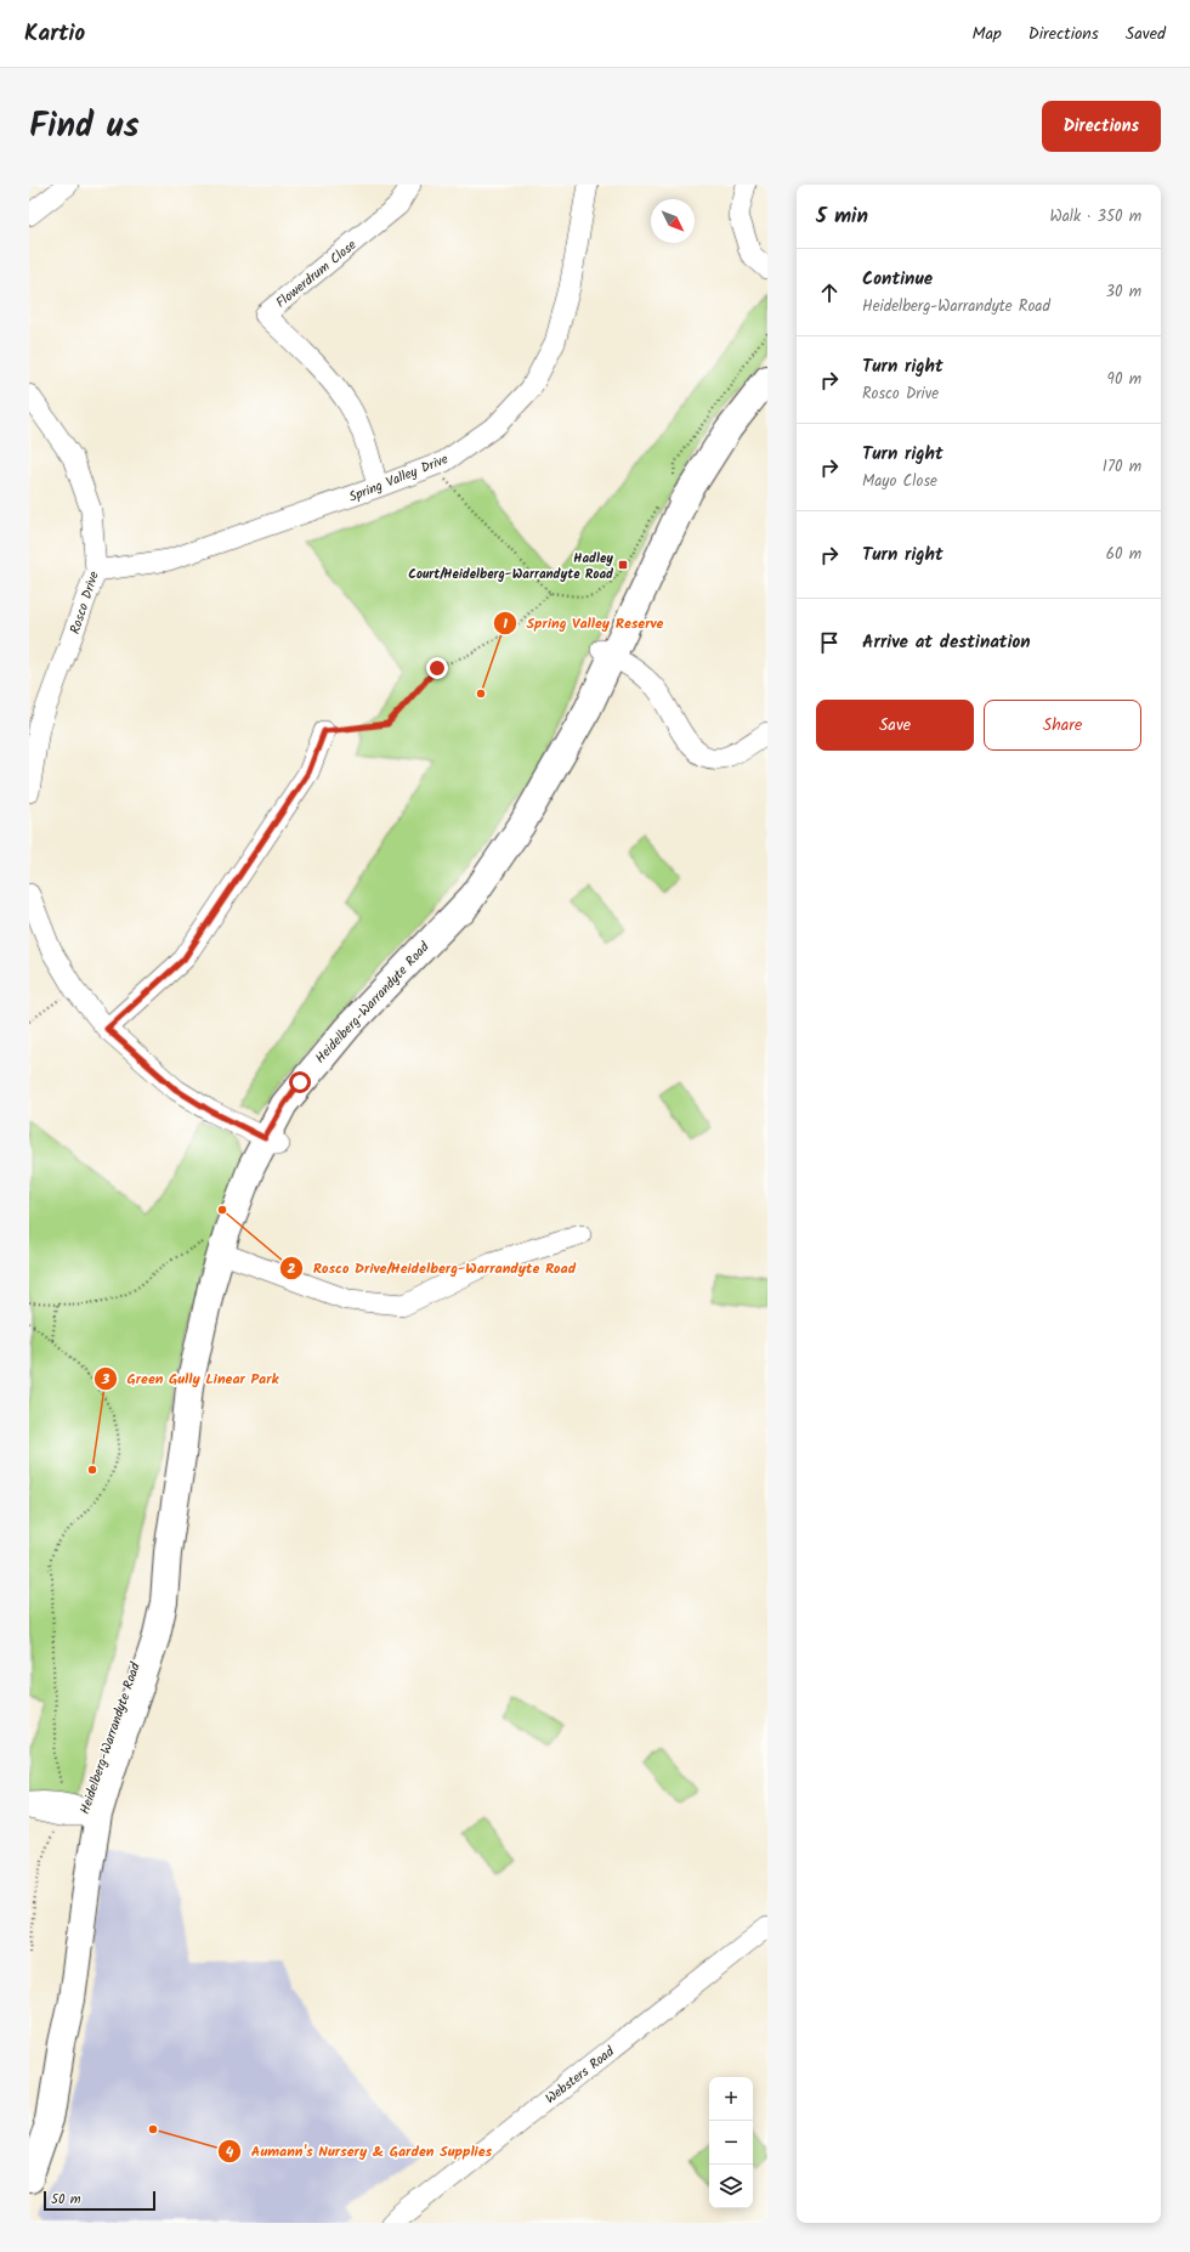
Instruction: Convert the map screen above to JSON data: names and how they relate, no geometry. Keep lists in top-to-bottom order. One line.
{"streets":{"main road":["Heidelberg-Warrandyte Road"],"street":["Flowerdrum Close","Spring Valley Drive","Rosco Drive","Websters Road"]},"crossings":[["Flowerdrum Close","Spring Valley Drive"],["Spring Valley Drive","Rosco Drive"]],"places":{"transit":["Hadley Court/Heidelberg-Warrandyte Road"],"other":["Spring Valley Reserve","Rosco Drive/Heidelberg-Warrandyte Road","Green Gully Linear Park","Aumann's Nursery & Garden Supplies"]},"scale_bar":"50 m","north":"bottom right","page":{"header":"Kartio","nav":["Map","Directions","Saved"],"title":"Find us","buttons":["Directions",["Save","Share"]],"heading":["5 min","Walk · 350 m"],"list":[["Continue","Heidelberg-Warrandyte Road","30 m"],["Turn right","Rosco Drive","90 m"],["Turn right","Mayo Close","170 m"],["Turn right","60 m"],"Arrive at destination"],"map_buttons":["+","−"],"scale":"50 m"}}
